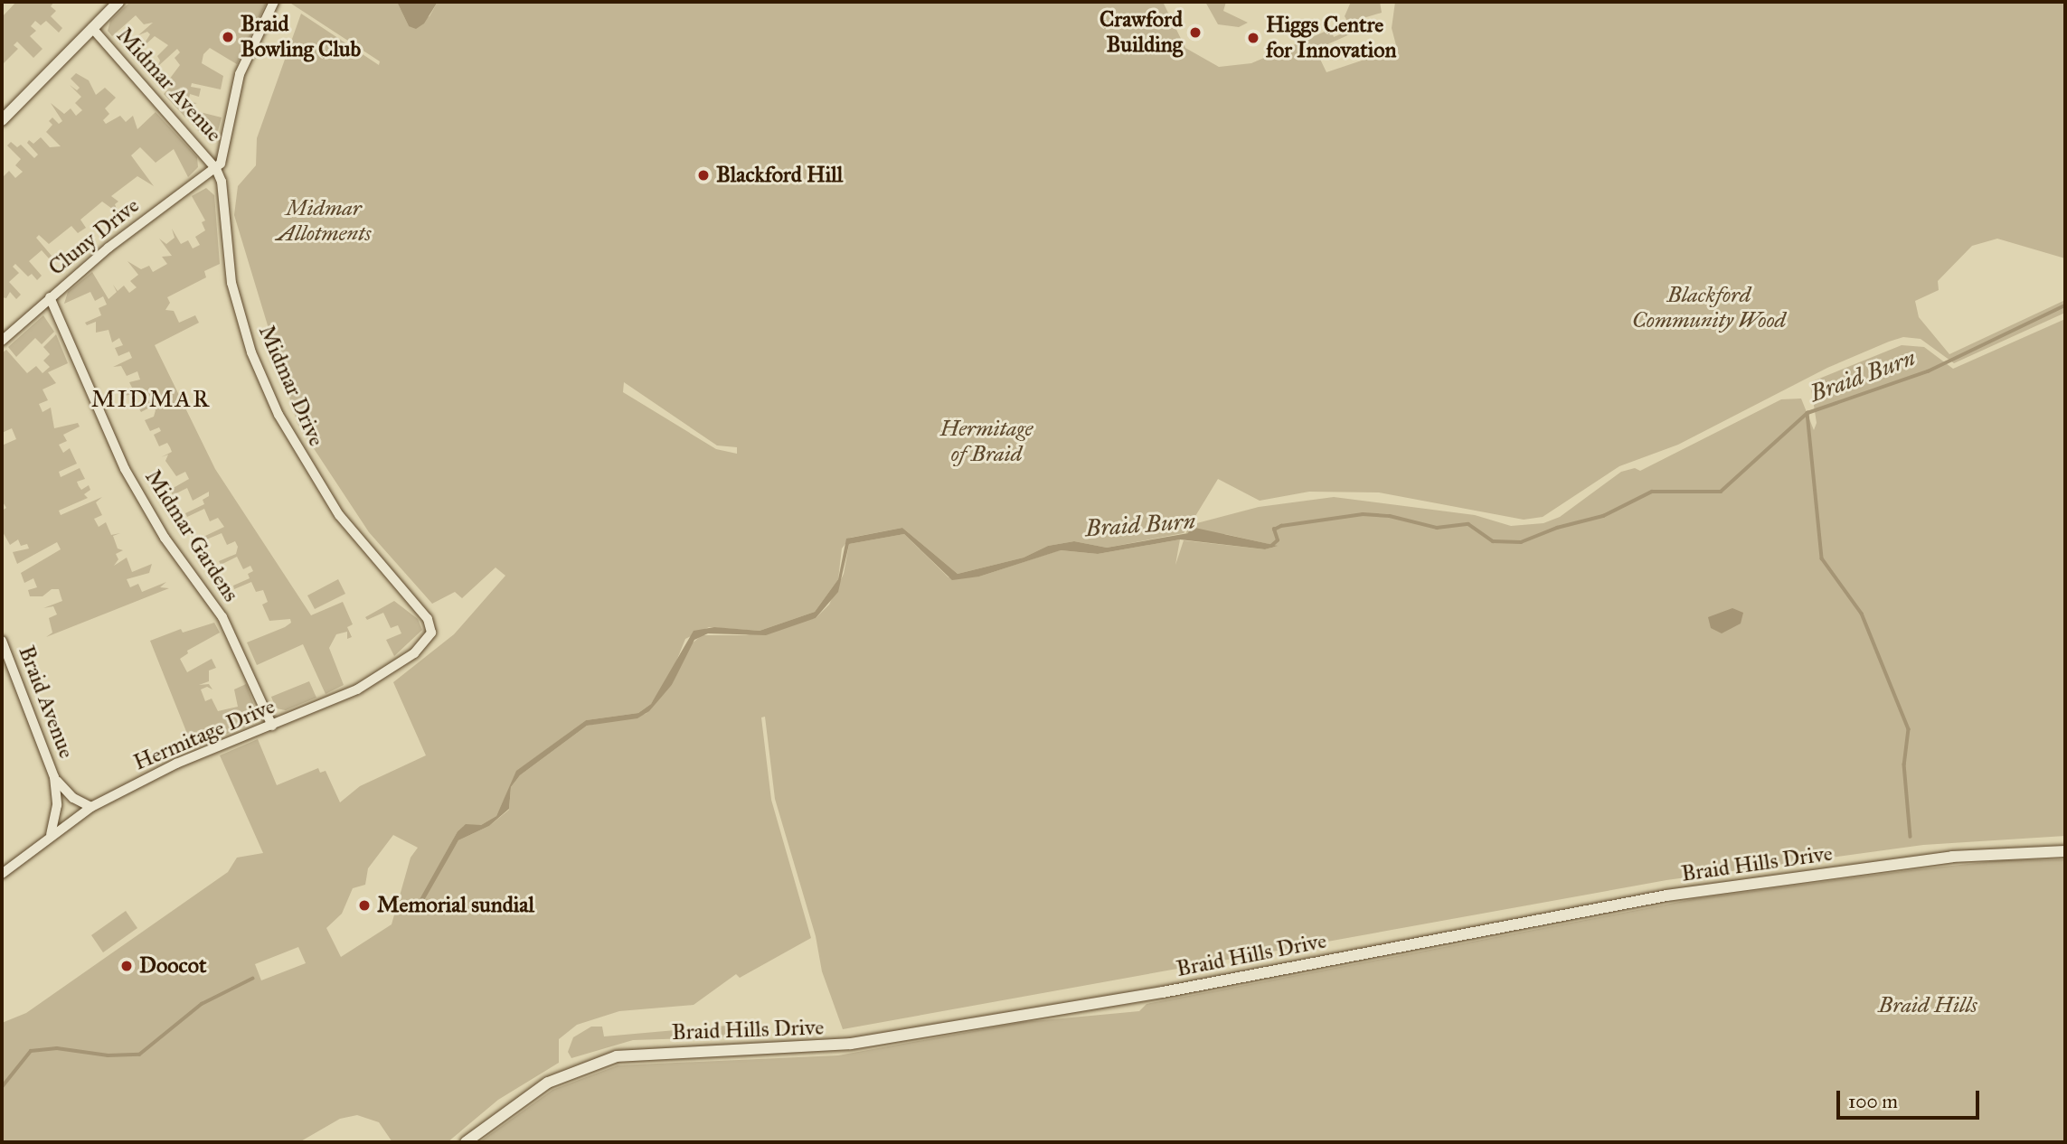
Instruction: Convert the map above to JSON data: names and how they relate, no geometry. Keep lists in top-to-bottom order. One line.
{"streets":{"street":["Midmar Avenue","Cluny Drive","Midmar Drive","Midmar Gardens","Braid Avenue","Hermitage Drive","Braid Hills Drive"]},"crossings":[["Midmar Avenue","Cluny Drive"],["Midmar Avenue","Midmar Drive"],["Cluny Drive","Midmar Drive"],["Cluny Drive","Midmar Gardens"],["Midmar Drive","Hermitage Drive"],["Midmar Gardens","Hermitage Drive"],["Braid Avenue","Hermitage Drive"]],"districts":["MIDMAR"],"water":["Braid Burn"],"parks":["Midmar Allotments","Blackford Community Wood","Hermitage of Braid","Braid Hills"],"places":["Crawford Building","Braid Bowling Club","Higgs Centre for Innovation","Blackford Hill","Memorial sundial","Doocot"],"scale_bar":"100 m"}
